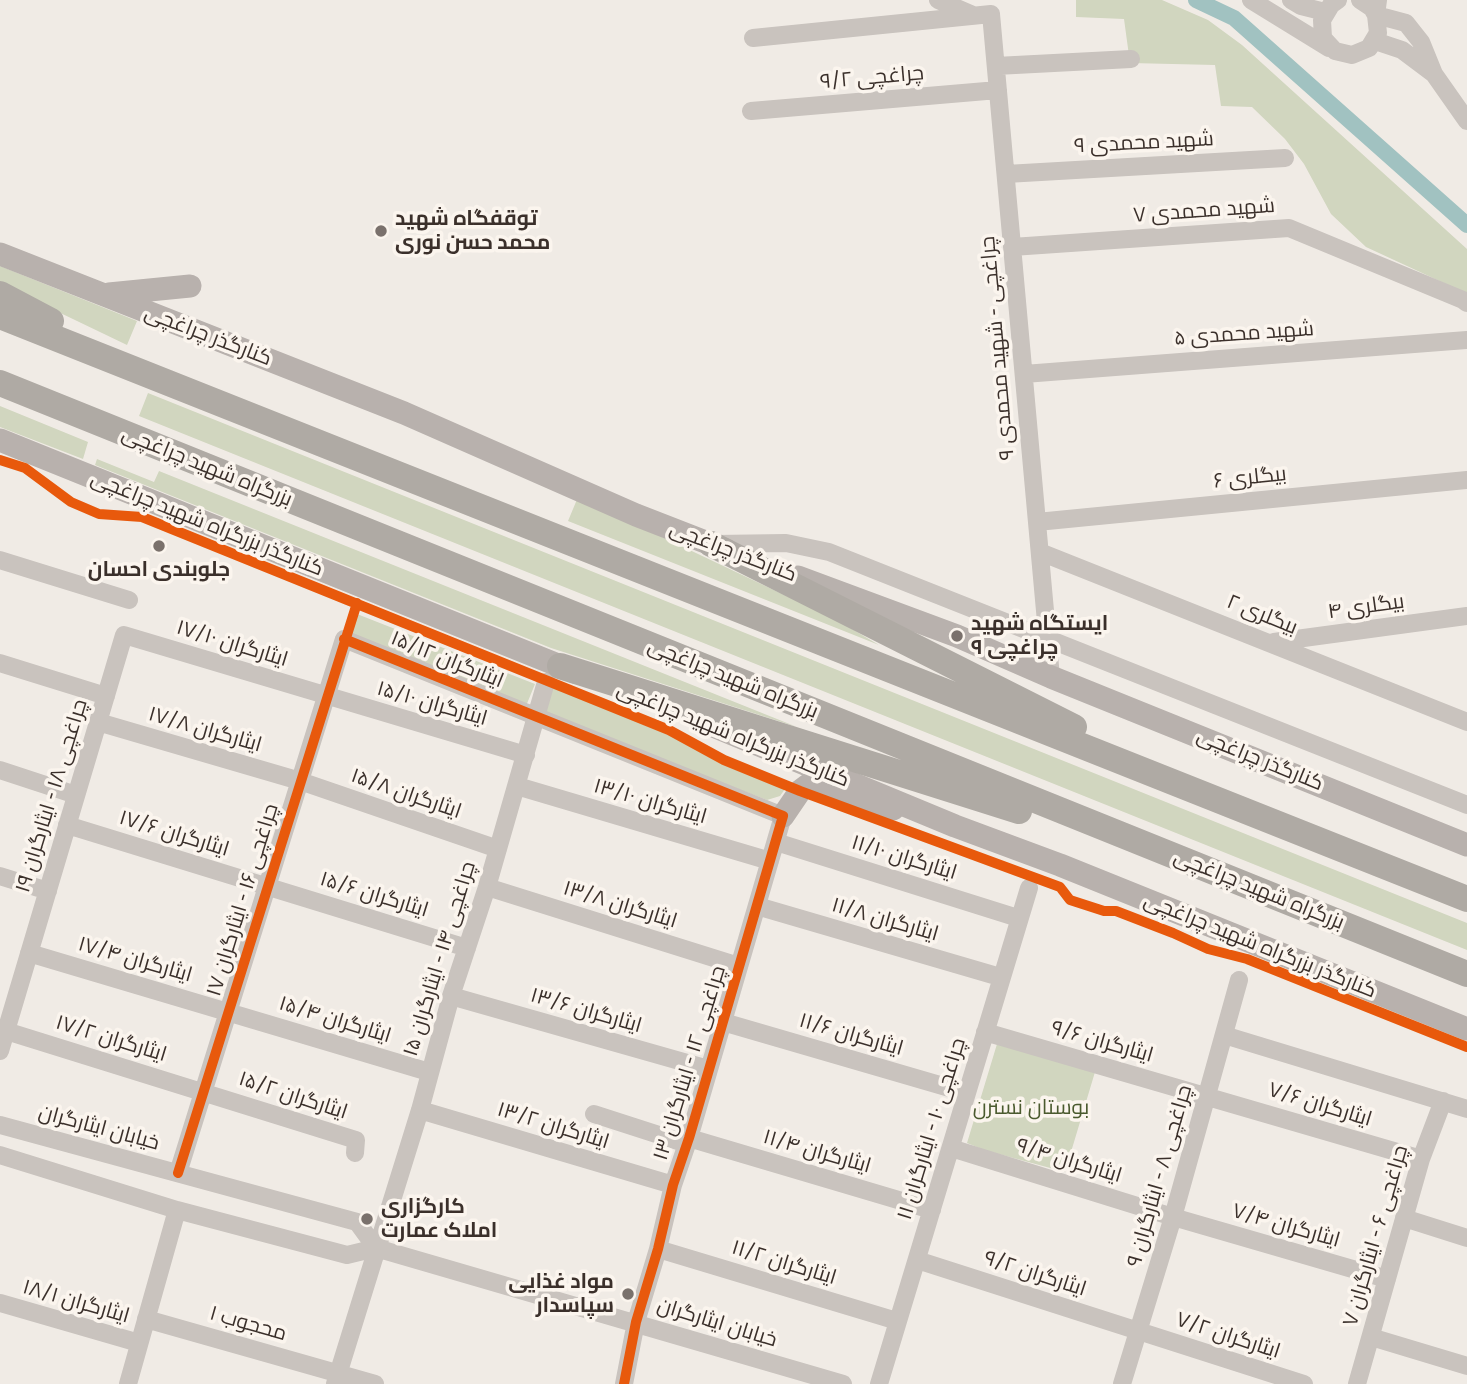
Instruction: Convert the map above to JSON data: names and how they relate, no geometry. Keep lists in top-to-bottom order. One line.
{"streets":{"highway":["بزرگراه شهید چراغچی"],"main road":["کنارگذر چراغچی","کنارگذر بزرگراه شهید چراغچی"],"street":["۹/۲ چراغچی","شهید محمدی ۹","شهید محمدی ۷","شهید محمدی ۵","۹ چراغچی - شهید محمدی","بیگلری ۶","بیگلری ۴","بیگلری ۲","ایثارگران ۱۷/۱۰","ایثارگران ۱۵/۱۲","ایثارگران ۱۵/۱۰","ایثارگران ۱۷/۸","ایثارگران ۱۵/۸","چراغچی ۱۸ - ایثارگران ۱۹","ایثارگران ۱۳/۱۰","ایثارگران ۱۷/۶","ایثارگران ۱۱/۱۰","ایثارگران ۱۵/۶","چراغچی ۱۶ - ایثارگران ۱۷","ایثارگران ۱۳/۸","ایثارگران ۱۱/۸","چراغچی ۱۴ - ایثارگران ۱۵","ایثارگران ۱۷/۴","ایثارگران ۱۳/۶","ایثارگران ۱۵/۴","ایثارگران ۱۱/۶","ایثارگران ۱۷/۲","ایثارگران ۹/۶","چراغچی ۱۲ - ایثارگران ۱۳","ایثارگران ۱۵/۲","ایثارگران ۷/۶","ایثارگران ۱۳/۲","خیابان ایثارگران","چراغچی ۱۰ - ایثارگران ۱۱","ایثارگران ۱۱/۴","ایثارگران ۹/۴","چراغچی ۸ - ایثارگران ۹","ایثارگران ۷/۴","چراغچی ۶ - ایثارگران ۷","ایثارگران ۱۱/۲","ایثارگران ۹/۲","ایثارگران ۱۸/۱","محجوب ۱","ایثارگران ۷/۲"]},"crossings":[["۹/۲ چراغچی","۹ چراغچی - شهید محمدی"],["شهید محمدی ۹","۹ چراغچی - شهید محمدی"],["شهید محمدی ۷","۹ چراغچی - شهید محمدی"],["شهید محمدی ۵","۹ چراغچی - شهید محمدی"],["کنارگذر چراغچی","۹ چراغچی - شهید محمدی"],["۹ چراغچی - شهید محمدی","بیگلری ۶"],["۹ چراغچی - شهید محمدی","بیگلری ۲"],["کنارگذر بزرگراه شهید چراغچی","چراغچی ۱۴ - ایثارگران ۱۵"],["بیگلری ۴","بیگلری ۲"],["ایثارگران ۱۷/۱۰","ایثارگران ۱۵/۱۰"],["ایثارگران ۱۷/۱۰","چراغچی ۱۸ - ایثارگران ۱۹"],["ایثارگران ۱۷/۱۰","چراغچی ۱۶ - ایثارگران ۱۷"],["ایثارگران ۱۵/۱۲","چراغچی ۱۶ - ایثارگران ۱۷"],["ایثارگران ۱۵/۱۲","چراغچی ۱۴ - ایثارگران ۱۵"],["ایثارگران ۱۵/۱۲","چراغچی ۱۲ - ایثارگران ۱۳"],["ایثارگران ۱۵/۱۰","چراغچی ۱۶ - ایثارگران ۱۷"],["ایثارگران ۱۵/۱۰","چراغچی ۱۴ - ایثارگران ۱۵"],["ایثارگران ۱۷/۸","ایثارگران ۱۵/۸"],["ایثارگران ۱۷/۸","چراغچی ۱۸ - ایثارگران ۱۹"],["ایثارگران ۱۷/۸","چراغچی ۱۶ - ایثارگران ۱۷"],["ایثارگران ۱۵/۸","چراغچی ۱۶ - ایثارگران ۱۷"],["ایثارگران ۱۵/۸","چراغچی ۱۴ - ایثارگران ۱۵"],["چراغچی ۱۸ - ایثارگران ۱۹","ایثارگران ۱۷/۶"],["چراغچی ۱۸ - ایثارگران ۱۹","ایثارگران ۱۷/۴"],["چراغچی ۱۸ - ایثارگران ۱۹","ایثارگران ۱۷/۲"],["ایثارگران ۱۳/۱۰","چراغچی ۱۴ - ایثارگران ۱۵"],["ایثارگران ۱۳/۱۰","چراغچی ۱۲ - ایثارگران ۱۳"],["ایثارگران ۱۷/۶","ایثارگران ۱۵/۶"],["ایثارگران ۱۷/۶","چراغچی ۱۶ - ایثارگران ۱۷"],["ایثارگران ۱۱/۱۰","چراغچی ۱۲ - ایثارگران ۱۳"],["ایثارگران ۱۱/۱۰","چراغچی ۱۰ - ایثارگران ۱۱"],["ایثارگران ۱۵/۶","چراغچی ۱۶ - ایثارگران ۱۷"],["ایثارگران ۱۵/۶","چراغچی ۱۴ - ایثارگران ۱۵"],["چراغچی ۱۶ - ایثارگران ۱۷","ایثارگران ۱۷/۴"],["چراغچی ۱۶ - ایثارگران ۱۷","ایثارگران ۱۵/۴"],["چراغچی ۱۶ - ایثارگران ۱۷","ایثارگران ۱۷/۲"],["چراغچی ۱۶ - ایثارگران ۱۷","ایثارگران ۱۵/۲"],["چراغچی ۱۶ - ایثارگران ۱۷","خیابان ایثارگران"],["ایثارگران ۱۳/۸","چراغچی ۱۴ - ایثارگران ۱۵"],["ایثارگران ۱۳/۸","چراغچی ۱۲ - ایثارگران ۱۳"],["ایثارگران ۱۱/۸","چراغچی ۱۲ - ایثارگران ۱۳"],["ایثارگران ۱۱/۸","چراغچی ۱۰ - ایثارگران ۱۱"],["چراغچی ۱۴ - ایثارگران ۱۵","ایثارگران ۱۳/۶"],["چراغچی ۱۴ - ایثارگران ۱۵","ایثارگران ۱۵/۴"],["چراغچی ۱۴ - ایثارگران ۱۵","ایثارگران ۱۳/۲"],["چراغچی ۱۴ - ایثارگران ۱۵","خیابان ایثارگران"],["چراغچی ۱۴ - ایثارگران ۱۵","محجوب ۱"],["ایثارگران ۱۷/۴","ایثارگران ۱۵/۴"],["ایثارگران ۱۳/۶","چراغچی ۱۲ - ایثارگران ۱۳"],["ایثارگران ۱۱/۶","چراغچی ۱۲ - ایثارگران ۱۳"],["ایثارگران ۱۱/۶","چراغچی ۱۰ - ایثارگران ۱۱"],["ایثارگران ۱۷/۲","ایثارگران ۱۵/۲"],["ایثارگران ۹/۶","ایثارگران ۷/۶"],["ایثارگران ۹/۶","چراغچی ۱۰ - ایثارگران ۱۱"],["ایثارگران ۹/۶","چراغچی ۸ - ایثارگران ۹"],["چراغچی ۱۲ - ایثارگران ۱۳","ایثارگران ۱۳/۲"],["چراغچی ۱۲ - ایثارگران ۱۳","خیابان ایثارگران"],["چراغچی ۱۲ - ایثارگران ۱۳","ایثارگران ۱۱/۴"],["چراغچی ۱۲ - ایثارگران ۱۳","ایثارگران ۱۱/۲"],["ایثارگران ۷/۶","چراغچی ۸ - ایثارگران ۹"],["ایثارگران ۷/۶","چراغچی ۶ - ایثارگران ۷"],["چراغچی ۱۰ - ایثارگران ۱۱","ایثارگران ۱۱/۴"],["چراغچی ۱۰ - ایثارگران ۱۱","ایثارگران ۹/۴"],["چراغچی ۱۰ - ایثارگران ۱۱","ایثارگران ۱۱/۲"],["چراغچی ۱۰ - ایثارگران ۱۱","ایثارگران ۹/۲"],["ایثارگران ۹/۴","چراغچی ۸ - ایثارگران ۹"],["ایثارگران ۹/۴","ایثارگران ۷/۴"],["چراغچی ۸ - ایثارگران ۹","ایثارگران ۷/۴"],["چراغچی ۸ - ایثارگران ۹","ایثارگران ۹/۲"],["چراغچی ۸ - ایثارگران ۹","ایثارگران ۷/۲"],["ایثارگران ۷/۴","چراغچی ۶ - ایثارگران ۷"],["ایثارگران ۹/۲","ایثارگران ۷/۲"]],"parks":["بوستان نسترن"],"places":["توقفگاه شهید محمد حسن نوری","جلوبندی احسان","ایستگاه شهید چراغچی ۹","کارگزاری املاک عمارت","مواد غذایی سپاسدار"]}
